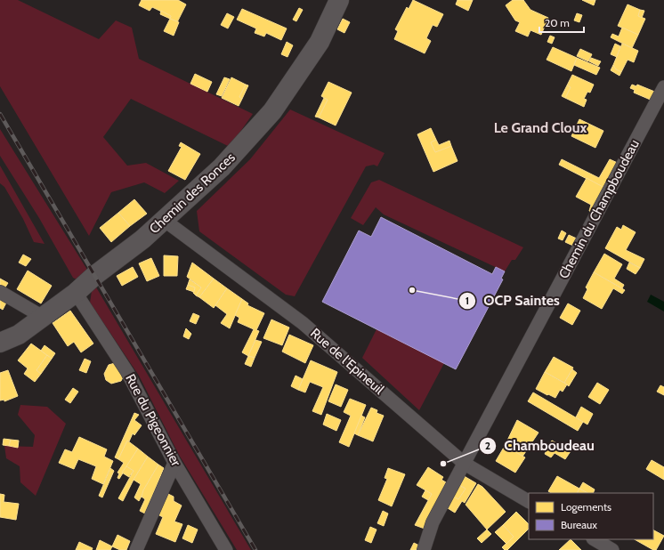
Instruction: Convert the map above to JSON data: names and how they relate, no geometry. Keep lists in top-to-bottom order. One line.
{"streets":{"street":["Chemin des Ronces","Chemin du Champboudeau","Rue de l'Epineuil","Rue du Pigeonnier"]},"crossings":[["Chemin des Ronces","Rue de l'Epineuil"],["Chemin des Ronces","Rue du Pigeonnier"],["Chemin du Champboudeau","Rue de l'Epineuil"]],"districts":["Le Grand Cloux"],"places":["OCP Saintes","Chamboudeau"],"legend":["Logements","Bureaux"],"scale_bar":"20 m"}
